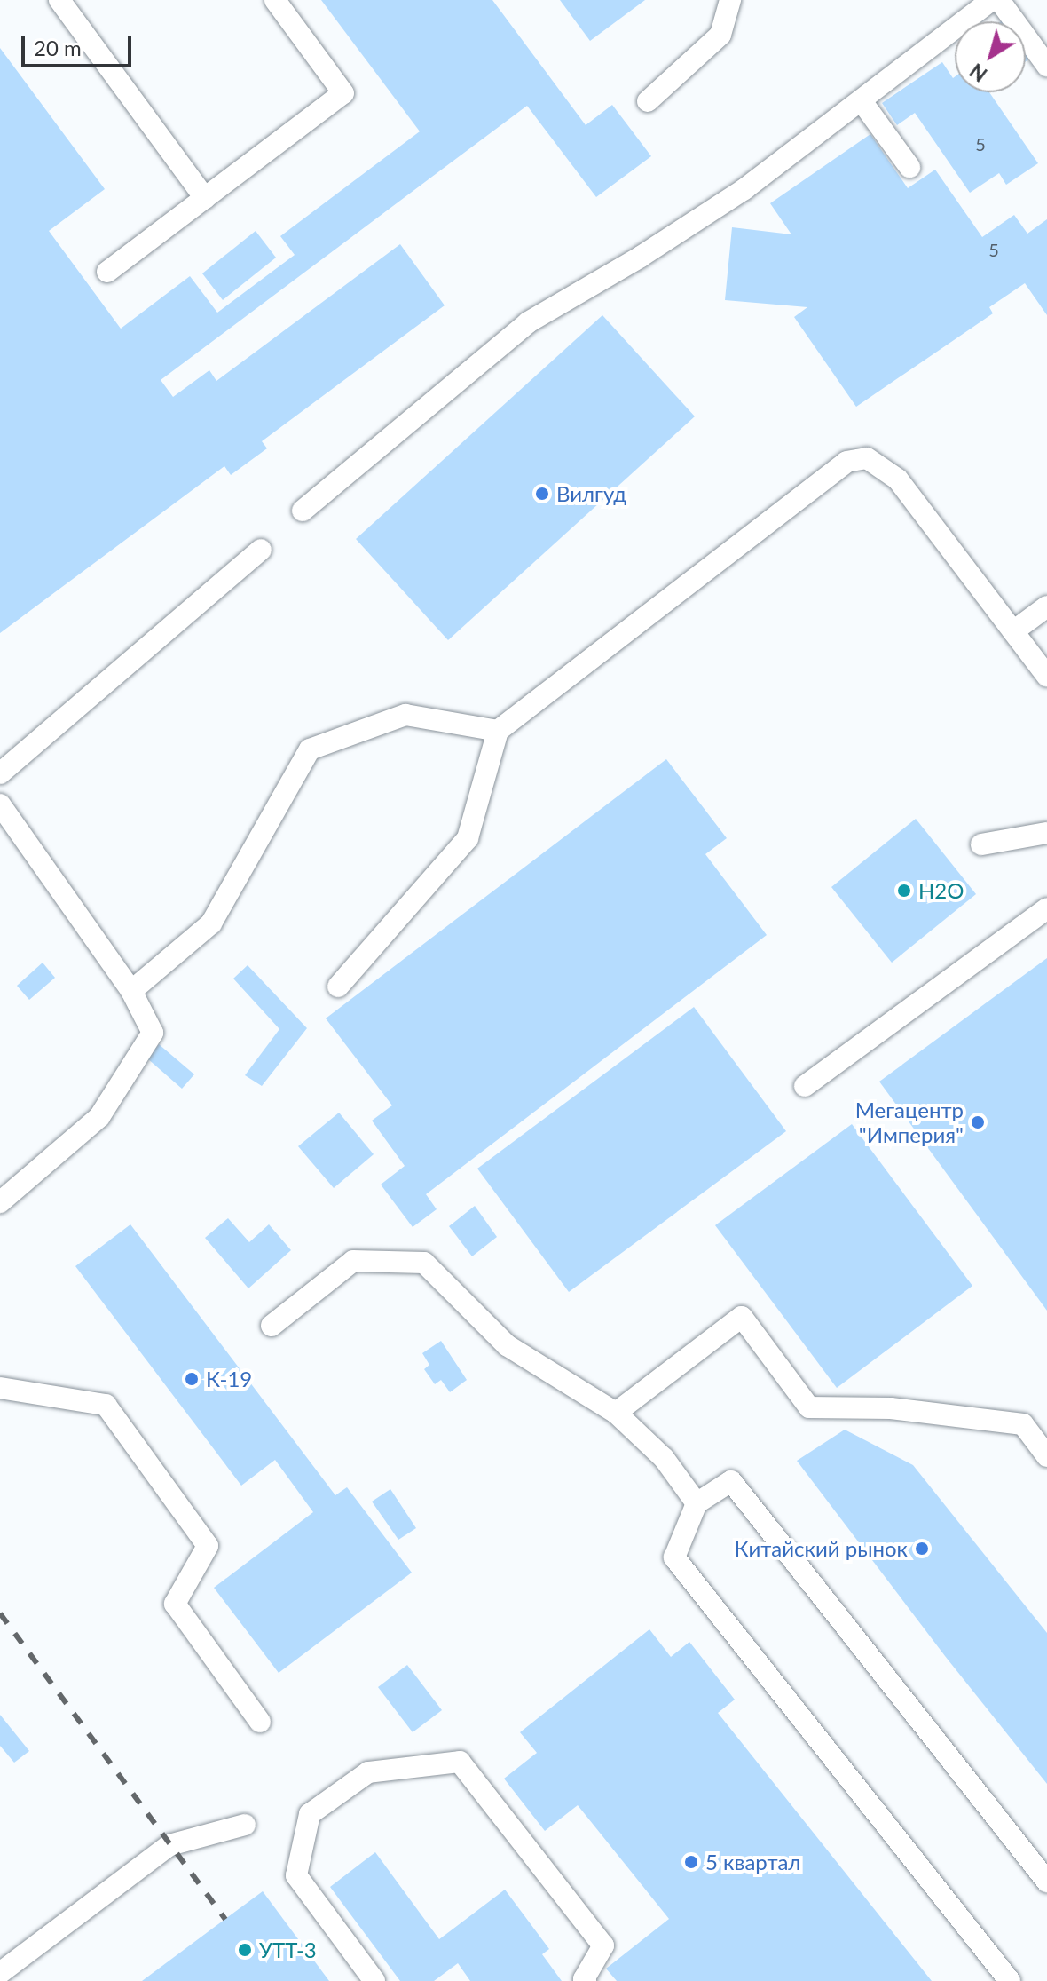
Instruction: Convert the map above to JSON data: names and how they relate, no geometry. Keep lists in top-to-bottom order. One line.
{"places":["Вилгуд","H2O","Мегацентр \"Империя\"","К-19","Китайский рынок","5 квартал","УТТ-3"],"house_numbers":["5","5"],"scale_bar":"20 m","north":"bottom left"}
